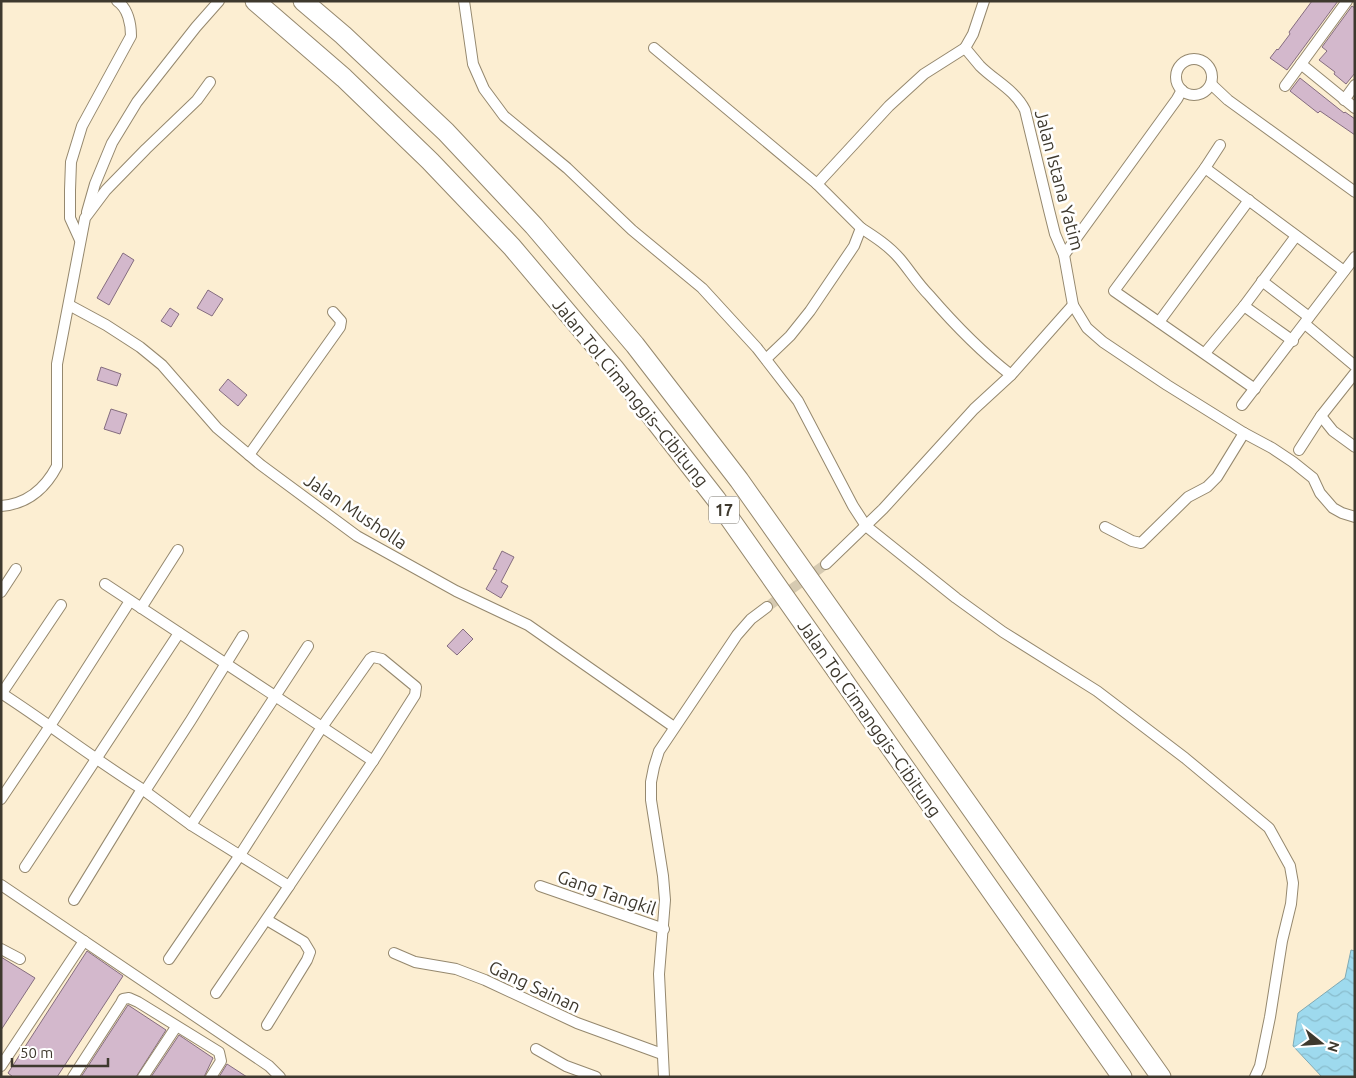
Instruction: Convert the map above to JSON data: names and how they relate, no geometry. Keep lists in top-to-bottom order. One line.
{"streets":{"highway":["Jalan Tol Cimanggis–Cibitung","17"],"street":["Jalan Istana Yatim","Jalan Musholla","Gang Tangkil","Gang Sainan"]},"scale_bar":"50 m","north":"right"}
